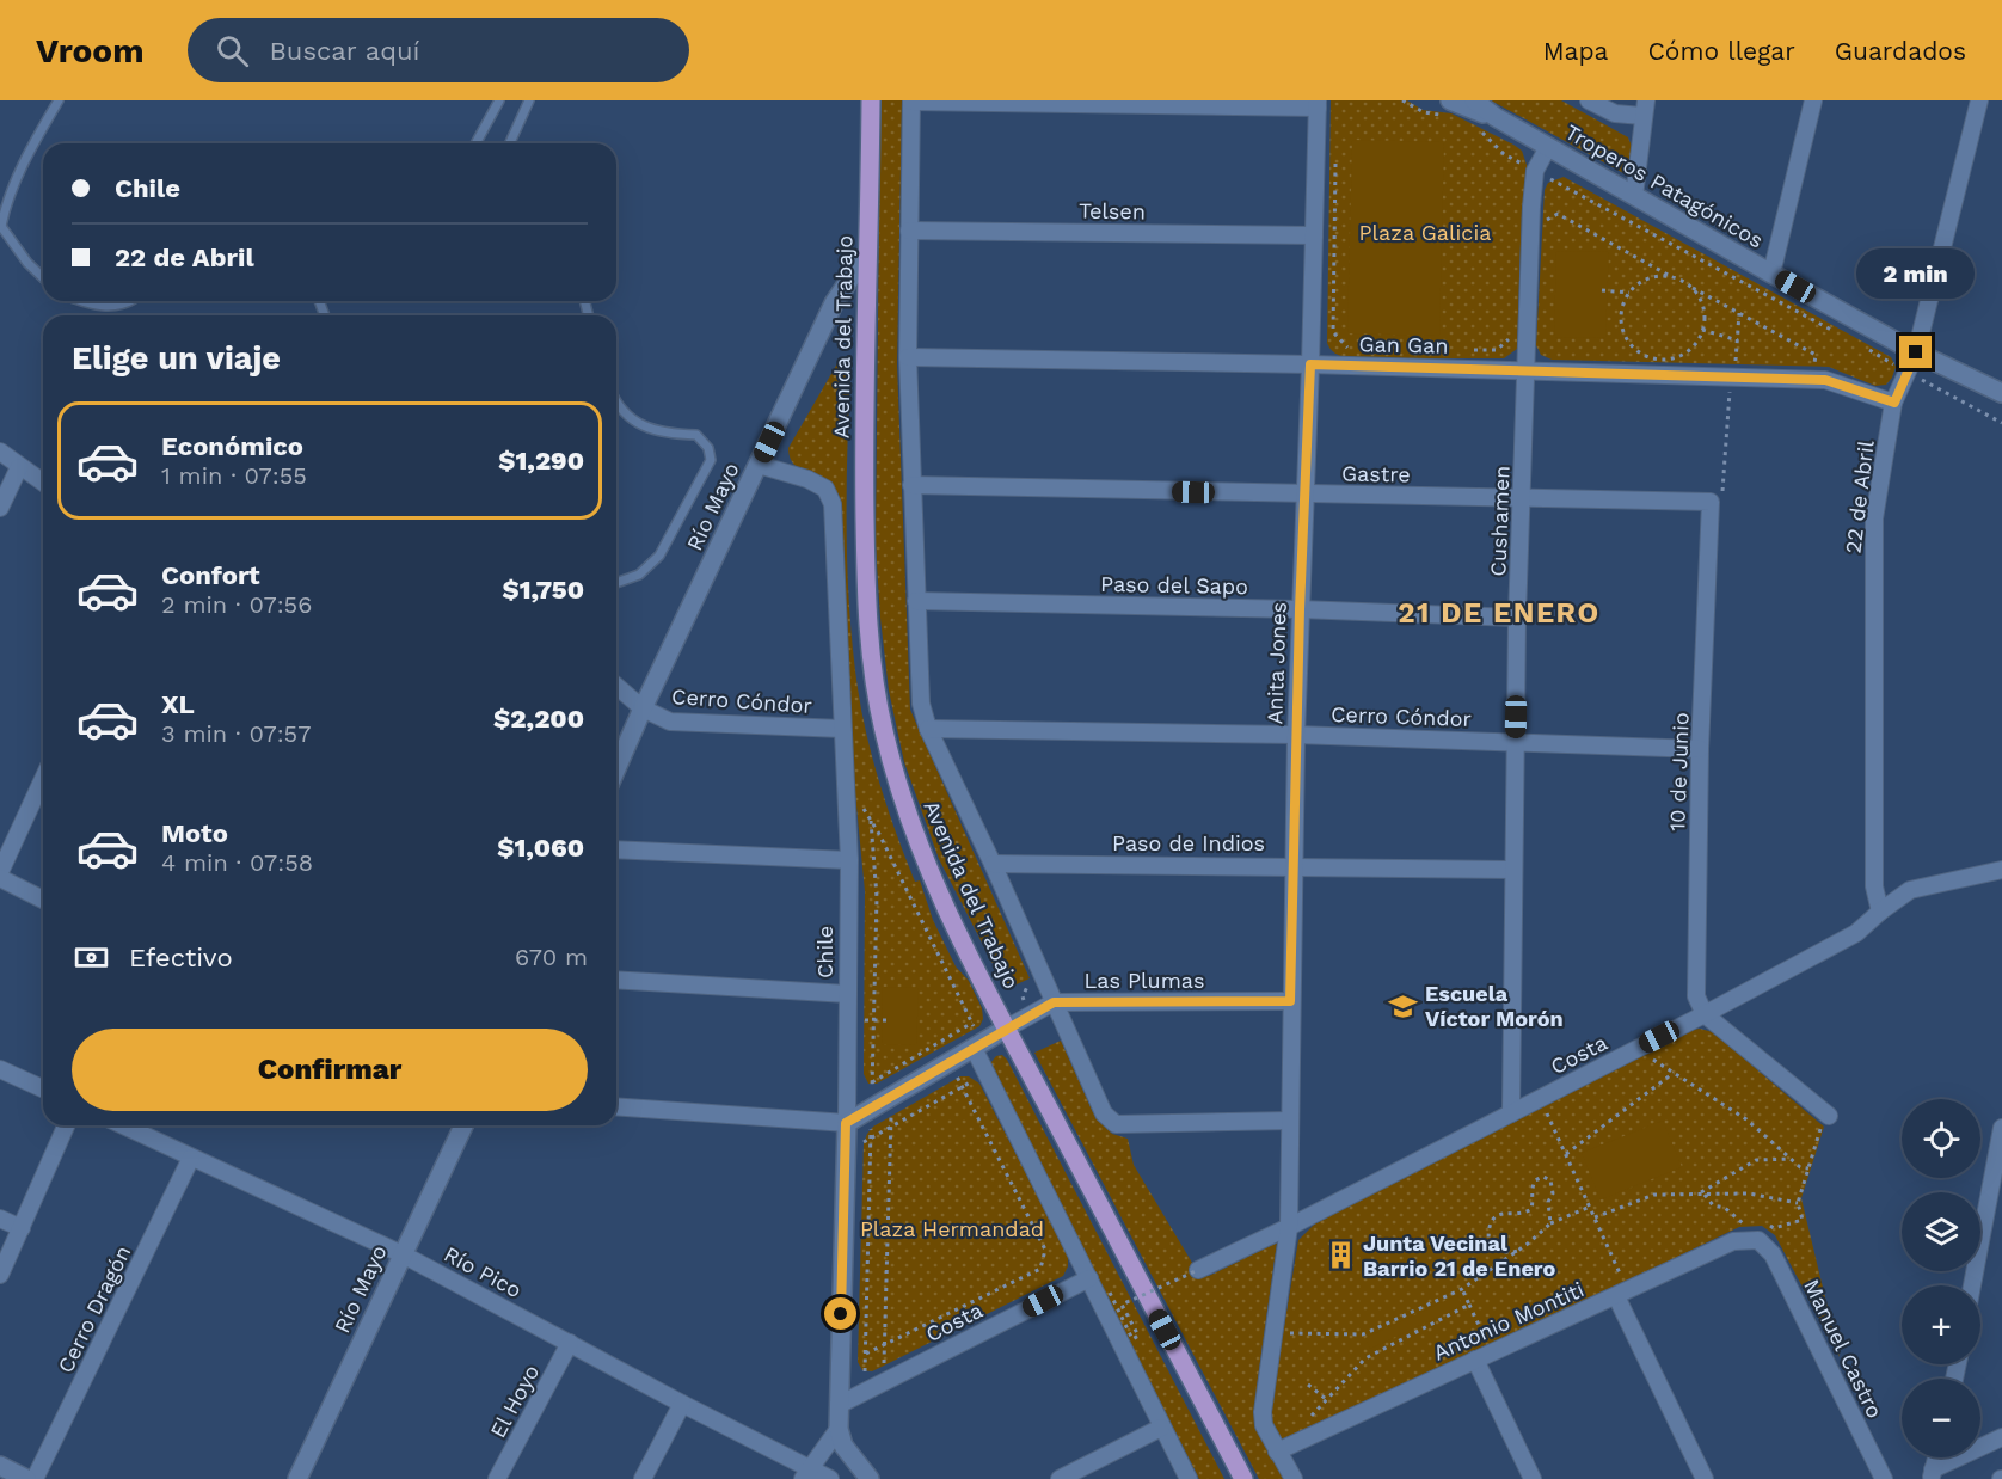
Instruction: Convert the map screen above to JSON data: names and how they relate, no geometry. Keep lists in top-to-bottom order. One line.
{"streets":{"main road":["Avenida del Trabajo"],"street":["Troperos Patagónicos","Telsen","Gan Gan","Gastre","22 de Abril","Río Mayo","Cushamen","Paso del Sapo","Anita Jones","Cerro Cóndor","10 de Junio","Paso de Indios","Chile","Las Plumas","Costa","Río Pico","Cerro Dragón","Antonio Montiti","Manuel Castro","El Hoyo"]},"crossings":[["Troperos Patagónicos","22 de Abril"],["Troperos Patagónicos","Cushamen"],["Telsen","Avenida del Trabajo"],["Telsen","Anita Jones"],["Avenida del Trabajo","Gan Gan"],["Avenida del Trabajo","Gastre"],["Avenida del Trabajo","Río Mayo"],["Avenida del Trabajo","Paso del Sapo"],["Avenida del Trabajo","Anita Jones"],["Avenida del Trabajo","Cerro Cóndor"],["Avenida del Trabajo","Paso de Indios"],["Avenida del Trabajo","Las Plumas"],["Gan Gan","22 de Abril"],["Gan Gan","Cushamen"],["Gan Gan","Anita Jones"],["Gastre","Cushamen"],["Gastre","Anita Jones"],["Gastre","10 de Junio"],["22 de Abril","Costa"],["Río Mayo","Cerro Cóndor"],["Río Mayo","Chile"],["Río Mayo","Río Pico"],["Cushamen","Paso del Sapo"],["Cushamen","Cerro Cóndor"],["Cushamen","Paso de Indios"],["Cushamen","Costa"],["Paso del Sapo","Anita Jones"],["Anita Jones","Cerro Cóndor"],["Anita Jones","Paso de Indios"],["Anita Jones","Las Plumas"],["Anita Jones","Costa"],["Cerro Cóndor","10 de Junio"],["Cerro Cóndor","Chile"],["10 de Junio","Costa"],["Chile","Costa"],["Río Pico","Cerro Dragón"],["Río Pico","El Hoyo"],["Antonio Montiti","Manuel Castro"]],"districts":["21 DE ENERO"],"parks":["Plaza Galicia","Plaza Hermandad"],"places":{"school or university":["Escuela Víctor Morón"],"building":["Junta Vecinal Barrio 21 de Enero"]},"page":{"header":"Vroom","search":"Buscar aquí","nav":["Mapa","Cómo llegar","Guardados"],"banner":["Chile","22 de Abril"],"bubble":"2 min","heading":"Elige un viaje","list":[{"name":"Económico","note":"1 min · 07:55","value":"$1,290"},{"name":"Confort","note":"2 min · 07:56","value":"$1,750"},{"name":"XL","note":"3 min · 07:57","value":"$2,200"},{"name":"Moto","note":"4 min · 07:58","value":"$1,060"}],"pay":["Efectivo","670 m"],"buttons":"Confirmar","map_buttons":["+","−"]}}
